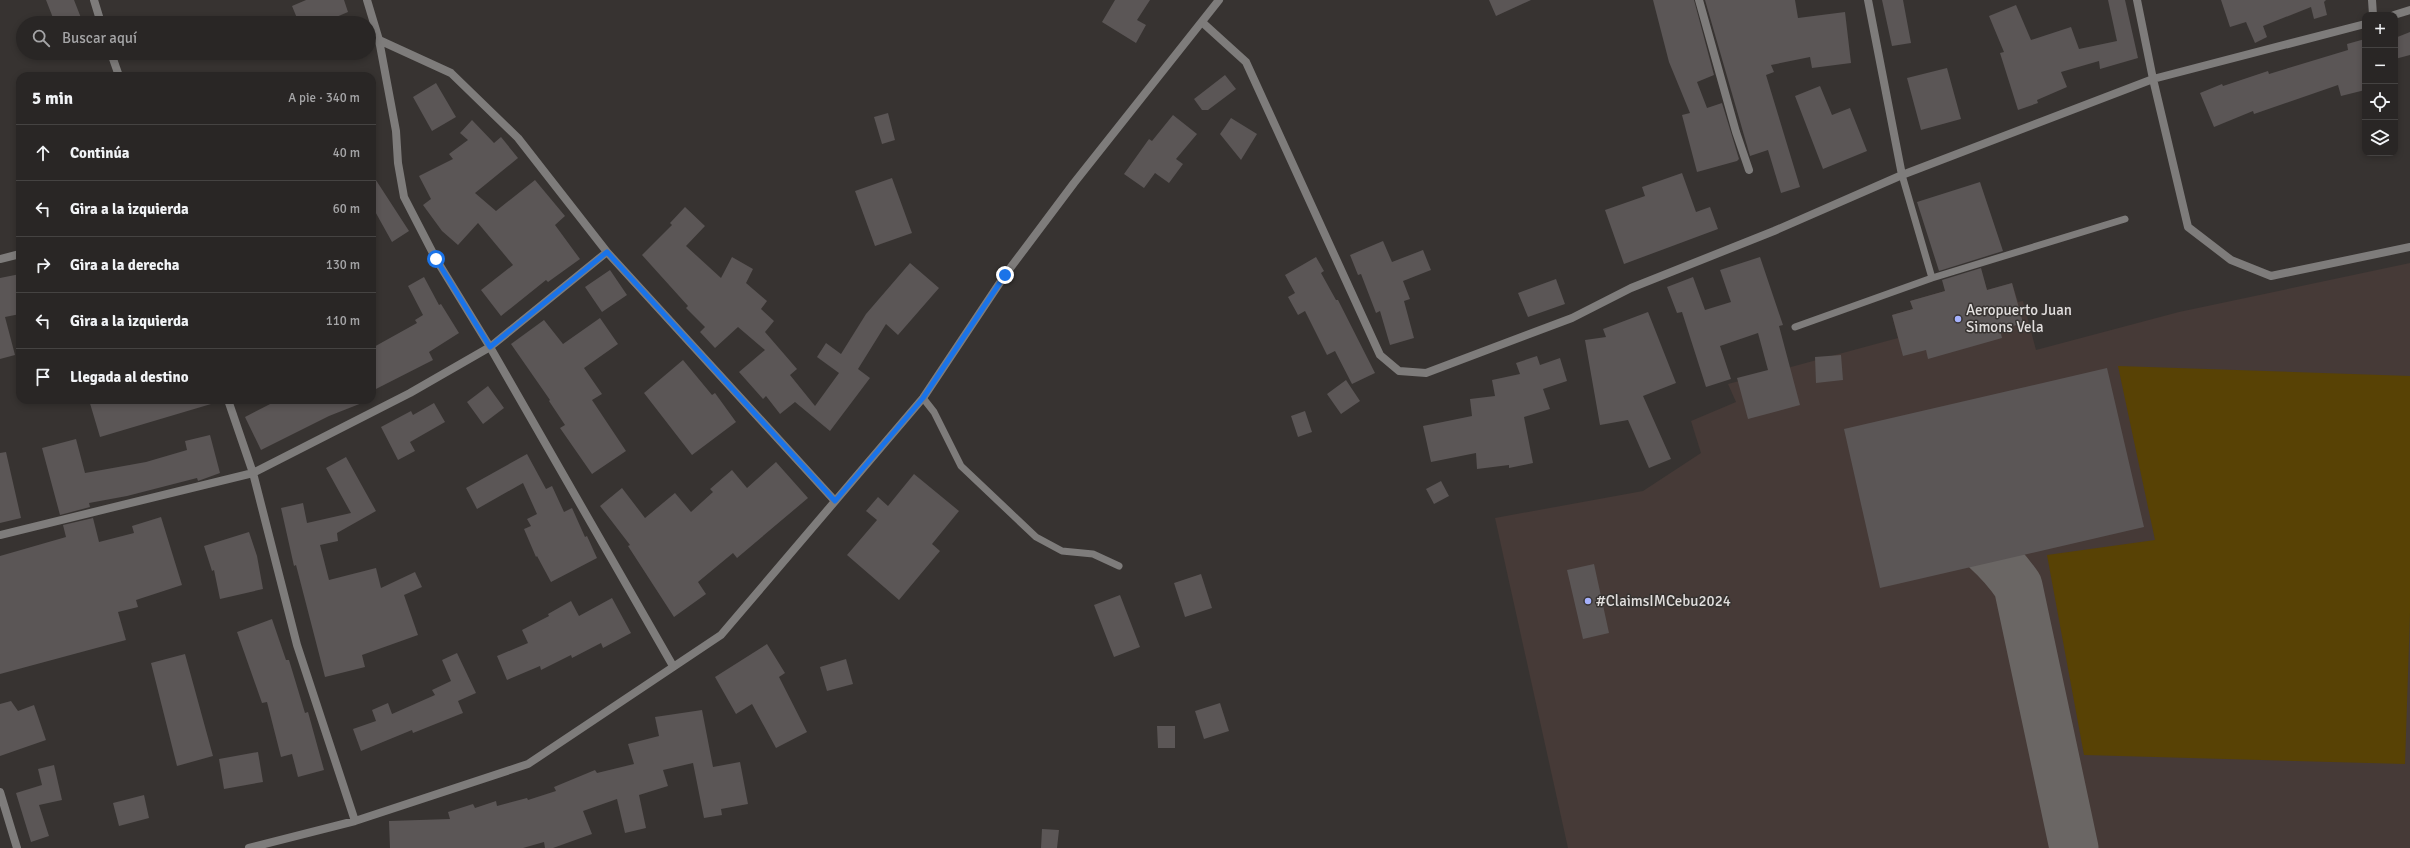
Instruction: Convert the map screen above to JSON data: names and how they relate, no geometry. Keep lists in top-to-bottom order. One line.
{"places":["Aeropuerto Juan Simons Vela","#ClaimsIMCebu2024"],"page":{"map_buttons":["+","−"],"search":"Buscar aquí","heading":["5 min","A pie · 340 m"],"list":[["Continúa","40 m"],["Gira a la izquierda","60 m"],["Gira a la derecha","130 m"],["Gira a la izquierda","110 m"],"Llegada al destino"]}}
